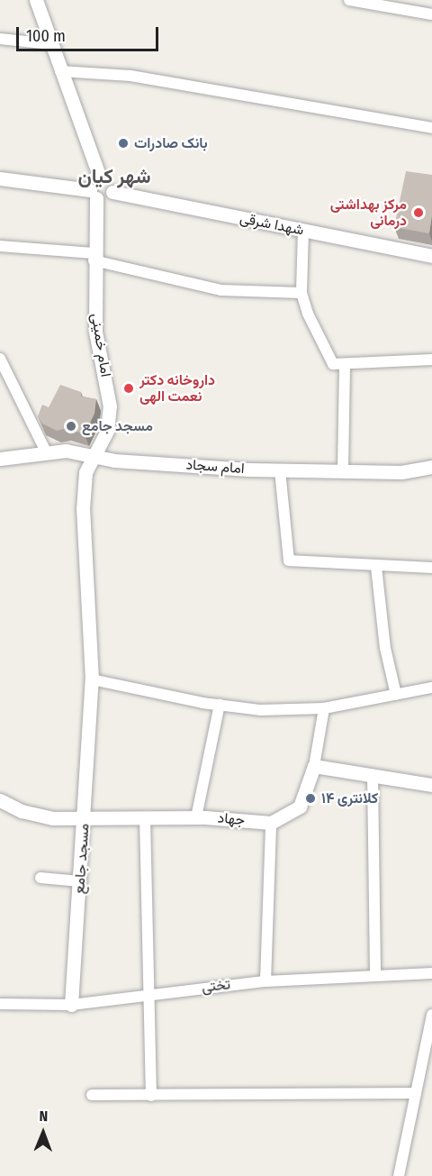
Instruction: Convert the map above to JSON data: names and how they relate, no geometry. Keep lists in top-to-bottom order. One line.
{"streets":{"street":["شهدا شرقی","امام خمینی","امام سجاد","جهاد","مسجد جامع","تختی"]},"crossings":[["شهدا شرقی","امام خمینی"],["امام خمینی","امام سجاد"],["امام خمینی","مسجد جامع"],["امام سجاد","مسجد جامع"],["جهاد","مسجد جامع"],["مسجد جامع","تختی"]],"districts":["شهر کیان"],"places":["بانک صادرات","مرکز بهداشتی درمانی","داروخانه دکتر نعمت الهی","مسجد جامع","کلانتری ۱۴"],"scale_bar":"100 m","north":"top"}
